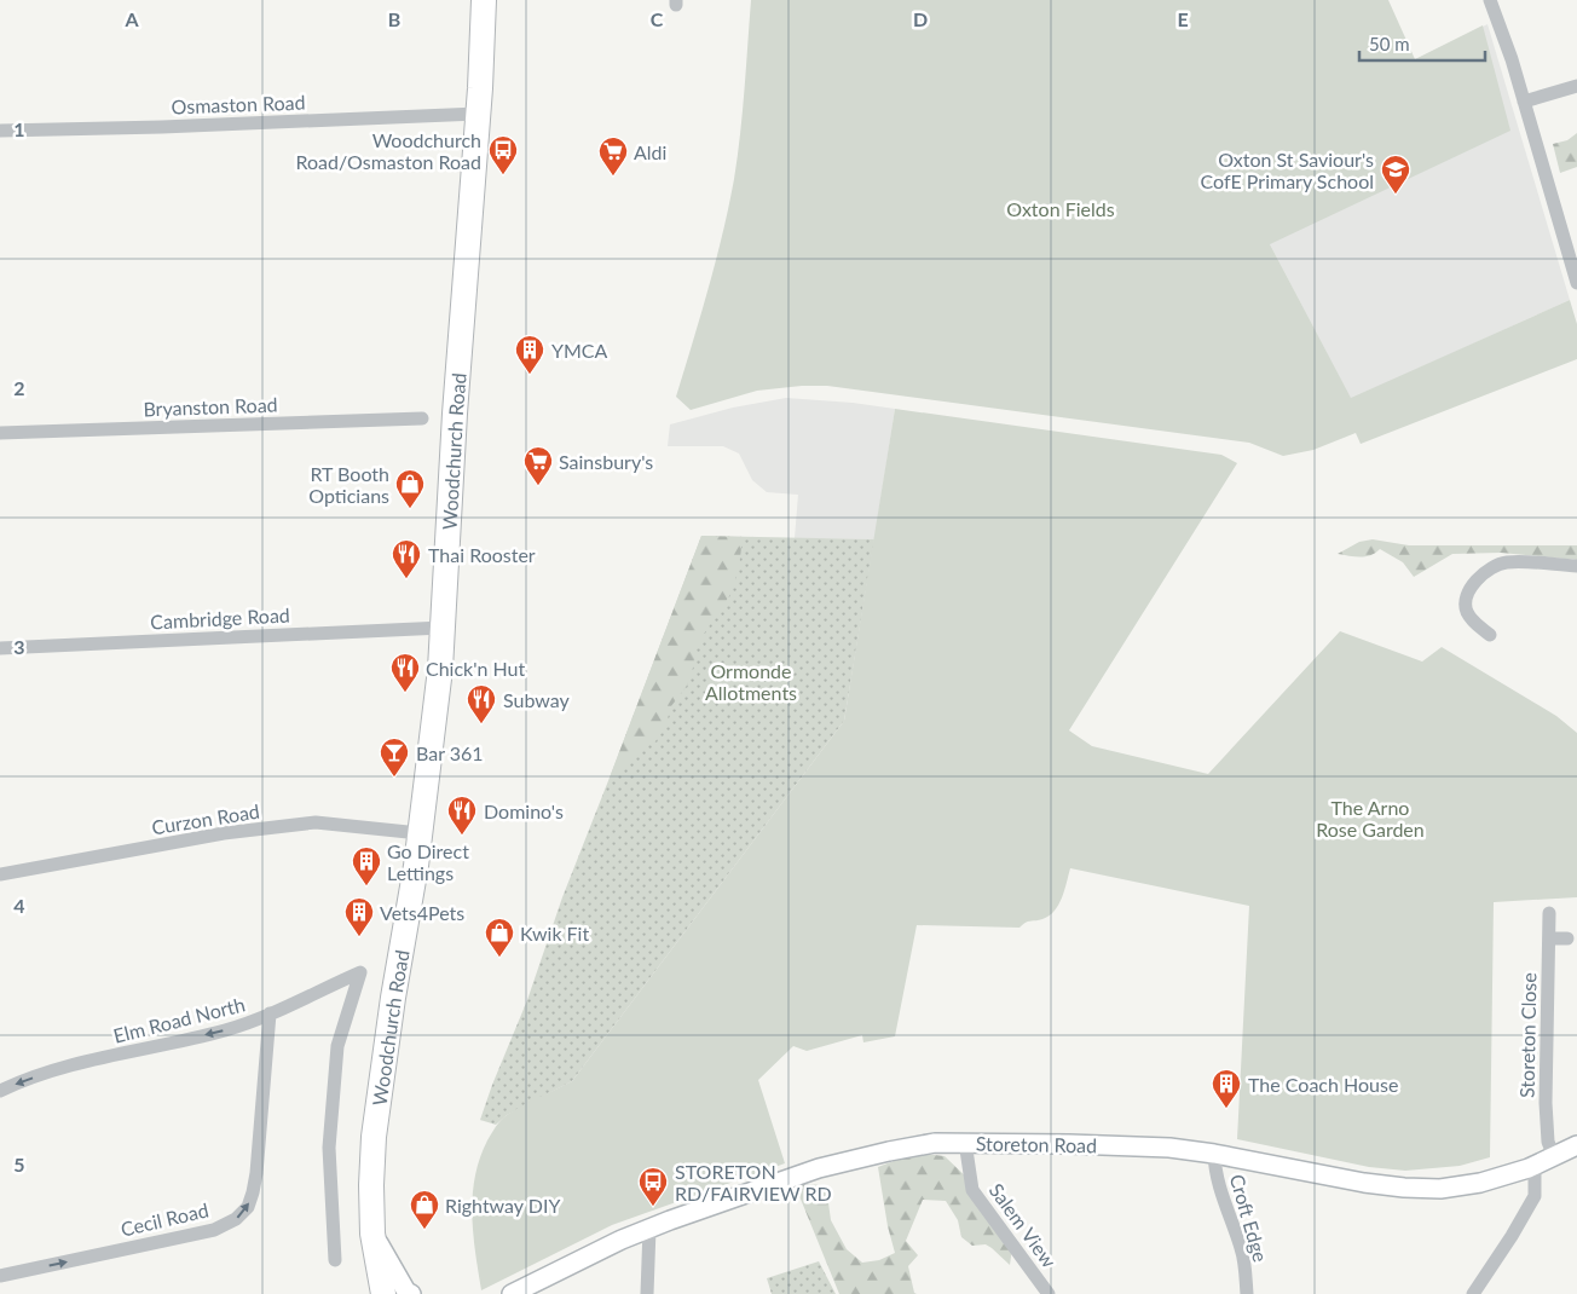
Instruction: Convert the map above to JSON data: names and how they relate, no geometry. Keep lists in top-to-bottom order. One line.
{"streets":{"highway":["Woodchurch Road"],"main road":["Storeton Road"],"street":["Osmaston Road","Bryanston Road","Cambridge Road","Curzon Road","Elm Road North","Storeton Close","Croft Edge","Cecil Road","Salem View"]},"crossings":[["Osmaston Road","Woodchurch Road"],["Woodchurch Road","Cambridge Road"],["Woodchurch Road","Curzon Road"],["Elm Road North","Cecil Road"],["Storeton Close","Storeton Road"],["Storeton Road","Croft Edge"],["Storeton Road","Salem View"]],"one_way":["Elm Road North","Cecil Road"],"parks":["Oxton Fields","Ormonde Allotments","The Arno Rose Garden"],"places":{"bus stop":["Woodchurch Road/Osmaston Road","STORETON RD/FAIRVIEW RD"],"supermarket":["Aldi","Sainsbury's"],"school or university":["Oxton St Saviour's CofE Primary School"],"building":["YMCA","Go Direct Lettings","Vets4Pets","The Coach House"],"shop":["RT Booth Opticians","Kwik Fit","Rightway DIY"],"restaurant":["Thai Rooster","Chick'n Hut","Subway","Domino's"],"bar":["Bar 361"]},"scale_bar":"50 m","grid":{"columns":["A","B","C","D","E"],"rows":["1","2","3","4","5"]}}
